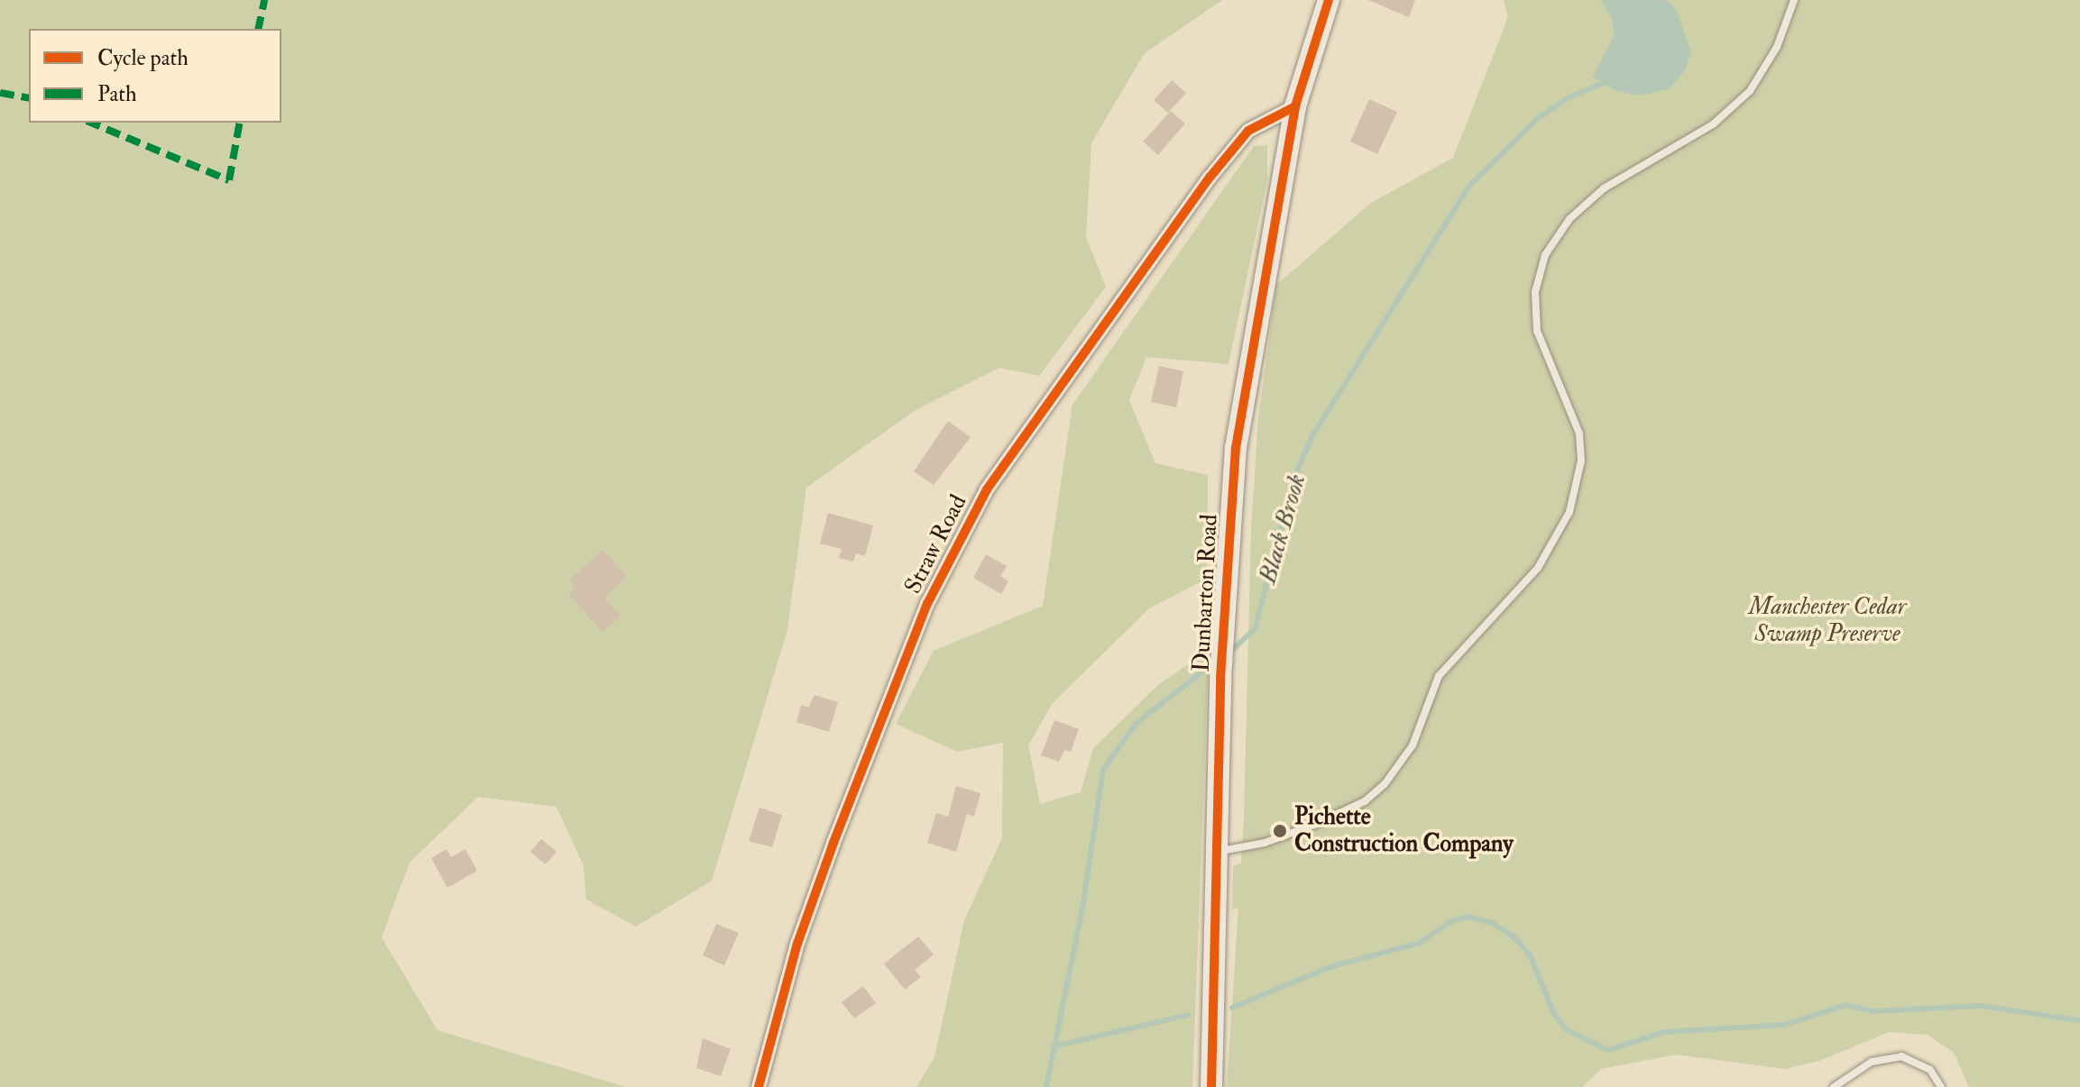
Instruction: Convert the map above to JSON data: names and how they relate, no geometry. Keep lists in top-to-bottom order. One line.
{"streets":{"street":["Straw Road","Dunbarton Road"]},"crossings":[["Straw Road","Dunbarton Road"]],"water":["Black Brook"],"parks":["Manchester Cedar Swamp Preserve"],"places":["Pichette Construction Company"],"legend":["Cycle path","Path"]}
